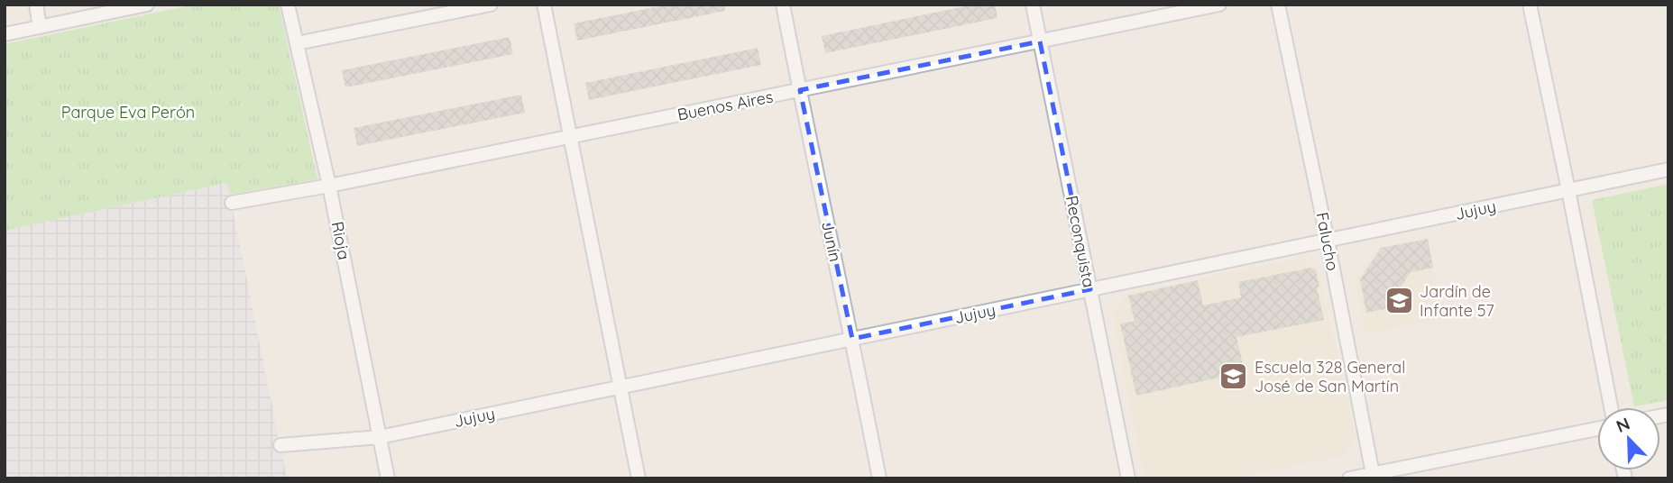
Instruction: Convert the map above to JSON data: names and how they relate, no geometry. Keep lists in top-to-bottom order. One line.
{"streets":{"street":["Buenos Aires","Jujuy","Rioja","Junín","Reconquista","Falucho"]},"crossings":[["Buenos Aires","Rioja"],["Buenos Aires","Junín"],["Buenos Aires","Reconquista"],["Jujuy","Rioja"],["Jujuy","Junín"],["Jujuy","Reconquista"],["Jujuy","Falucho"]],"parks":["Parque Eva Perón"],"places":{"school or university":["Jardín de Infante 57","Escuela 328 General José de San Martín"]},"north":"top left"}
